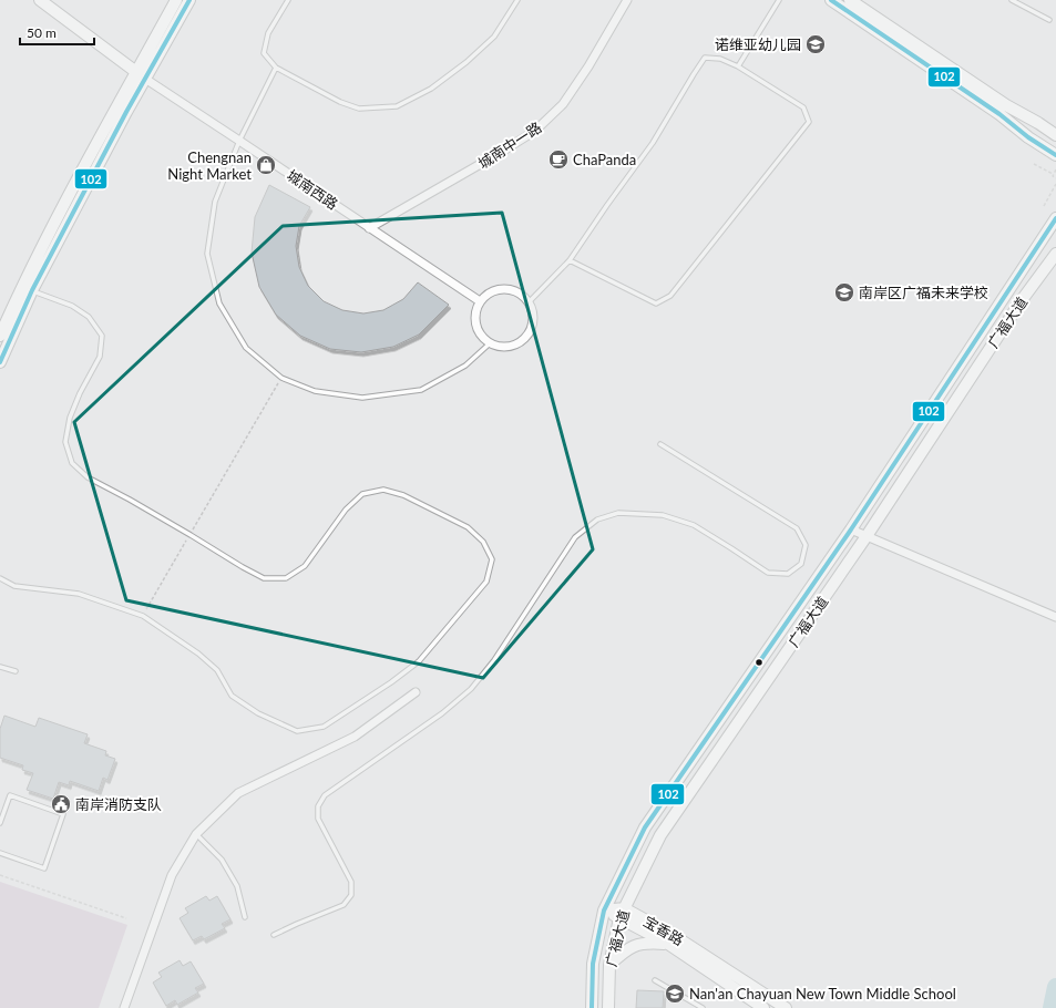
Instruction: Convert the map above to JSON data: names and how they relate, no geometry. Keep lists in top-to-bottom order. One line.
{"streets":{"main road":["广福大道","宝香路"],"street":["城南中一路","城南西路"]},"crossings":[["城南中一路","城南西路"],["广福大道","宝香路"]],"places":{"school or university":["诺维亚幼儿园","南岸区广福未来学校","Nan'an Chayuan New Town Middle School"],"cafe":["ChaPanda"],"shop":["Chengnan Night Market"],"public building":["南岸消防支队"]},"lines":["transit line 102"],"scale_bar":"50 m"}
